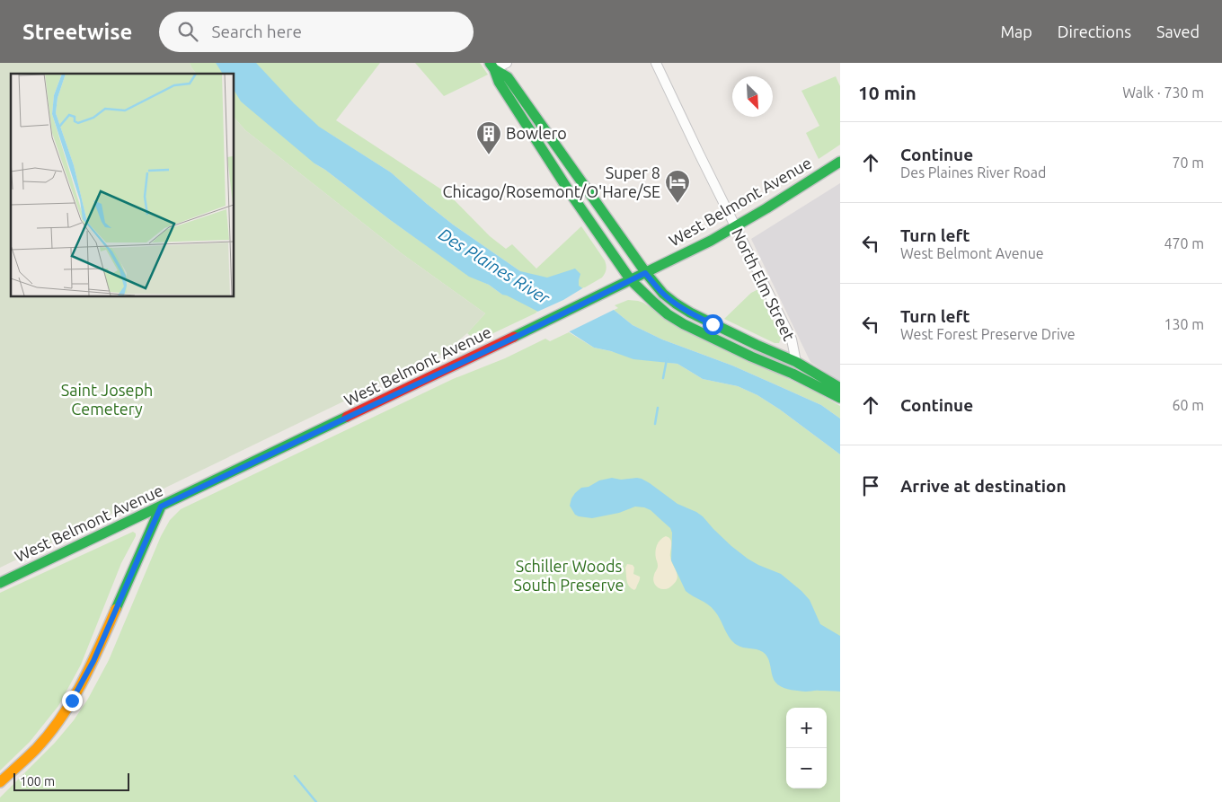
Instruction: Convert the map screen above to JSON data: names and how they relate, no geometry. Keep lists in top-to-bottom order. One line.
{"streets":{"main road":["West Belmont Avenue"],"street":["North Elm Street"]},"crossings":[["West Belmont Avenue","North Elm Street"]],"water":["Des Plaines River"],"parks":["Saint Joseph Cemetery","Schiller Woods South Preserve"],"places":{"building":["Bowlero"],"hotel":["Super 8 Chicago/Rosemont/O'Hare/SE"]},"scale_bar":"100 m","north":"bottom right","page":{"header":"Streetwise","search":"Search here","nav":["Map","Directions","Saved"],"heading":["10 min","Walk · 730 m"],"list":[["Continue","Des Plaines River Road","70 m"],["Turn left","West Belmont Avenue","470 m"],["Turn left","West Forest Preserve Drive","130 m"],["Continue","60 m"],"Arrive at destination"],"map_buttons":["+","−"],"scale":"100 m"}}
